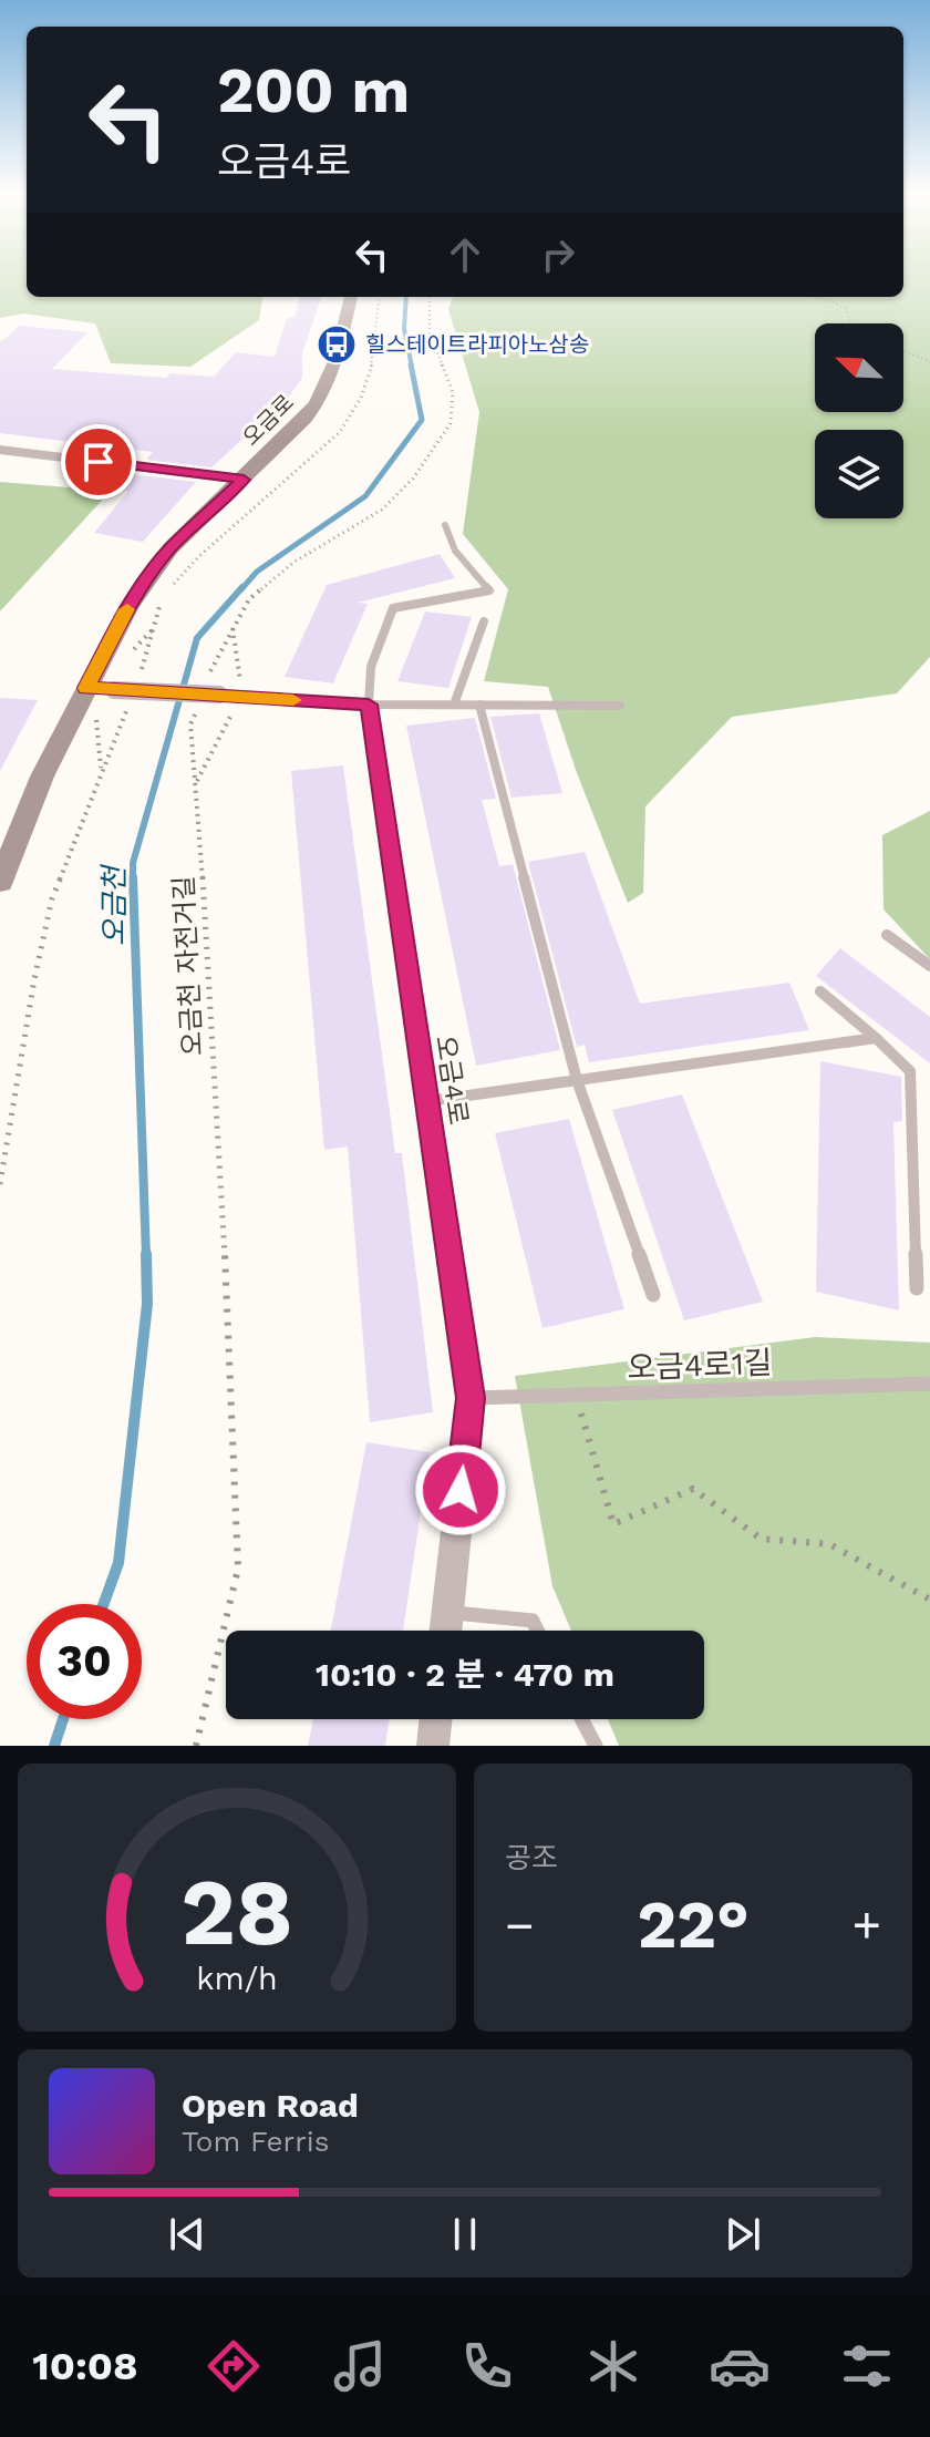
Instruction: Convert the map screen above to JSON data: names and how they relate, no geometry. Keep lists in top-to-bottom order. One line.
{"streets":{"street":["오금로","오금4로"],"lane":["오금4로1길"],"path":["오금천 자전거길"]},"crossings":[["오금4로","오금4로1길"]],"water":["오금천"],"places":{"bus stop":["힐스테이트라피아노삼송"]},"north":"top left","page":{"turn":["200 m","오금4로"],"limit":"30","trip":"10:10 · 2 분 · 470 m","tile":"공조","heat":["−","22°","+"],"song":["Open Road","Tom Ferris"],"tabs":"10:08","gauge":["28","km/h"]}}
